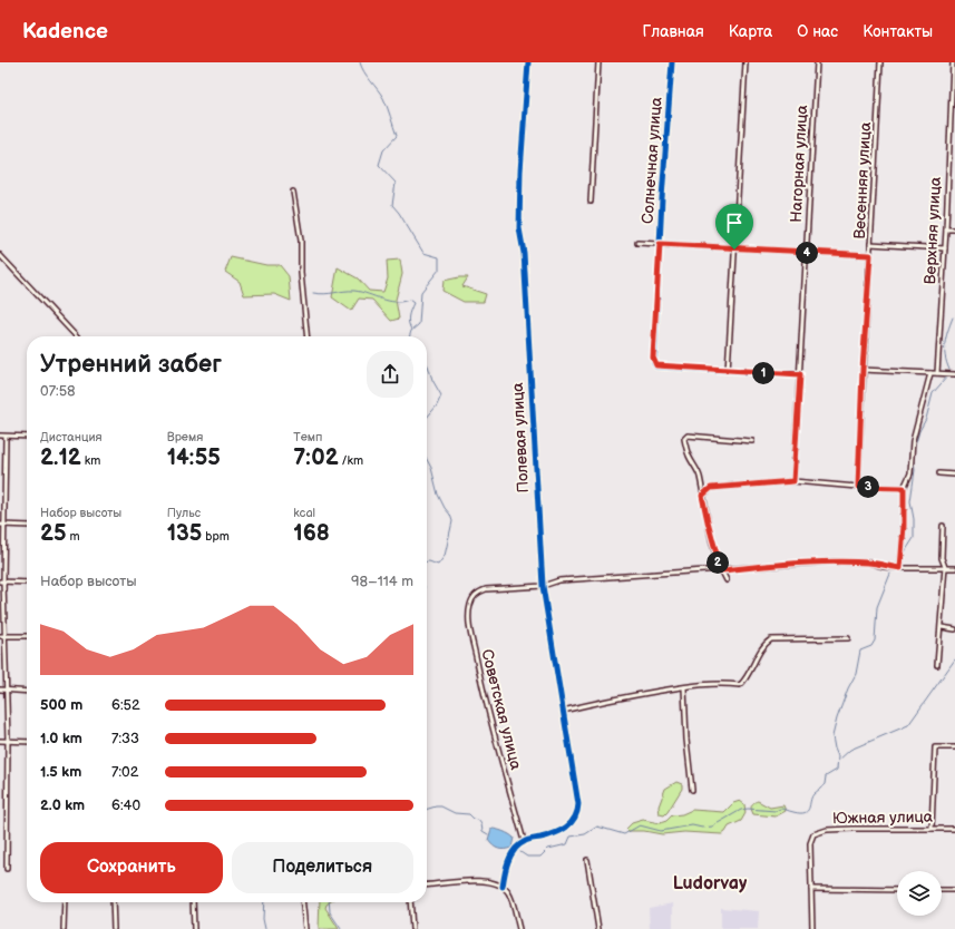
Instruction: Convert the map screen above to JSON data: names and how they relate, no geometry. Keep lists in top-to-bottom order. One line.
{"streets":{"street":["Солнечная улица","Нагорная улица","Весенняя улица","Верхняя улица","Полевая улица","Советская улица","Южная улица"]},"crossings":[["Полевая улица","Советская улица"]],"districts":["Ludorvay"],"page":{"header":"Kadence","nav":["Главная","Карта","О нас","Контакты"],"pins":["4","1","3","2"],"heading":["Утренний забег","07:58"],"stats":[["Дистанция","2.12 km"],["Время","14:55"],["Темп","7:02 /km"],["Набор высоты","25 m"],["Пульс","135 bpm"],["kcal","168"]],"chart":["Набор высоты","98–114 m"],"list":[{"name":"500 m","note":"6:52"},{"name":"1.0 km","note":"7:33"},{"name":"1.5 km","note":"7:02"},{"name":"2.0 km","note":"6:40"}],"buttons":["Сохранить","Поделиться"]}}
